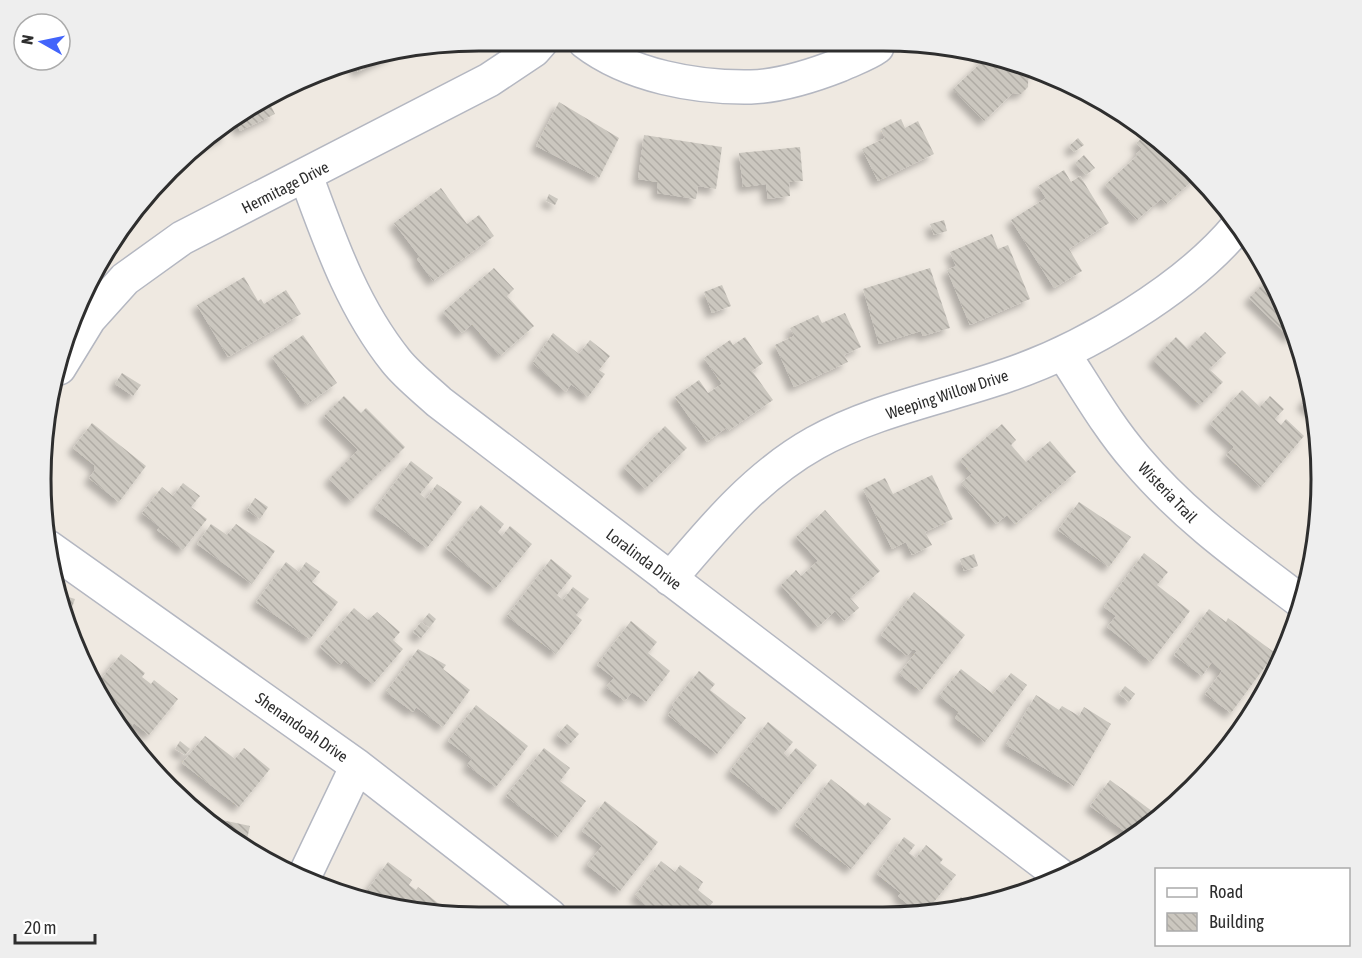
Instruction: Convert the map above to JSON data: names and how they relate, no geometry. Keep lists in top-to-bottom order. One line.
{"streets":{"street":["Hermitage Drive","Weeping Willow Drive","Wisteria Trail","Loralinda Drive","Shenandoah Drive"]},"crossings":[["Hermitage Drive","Loralinda Drive"],["Weeping Willow Drive","Wisteria Trail"],["Weeping Willow Drive","Loralinda Drive"]],"legend":["Road","Building"],"scale_bar":"20 m","north":"left"}
